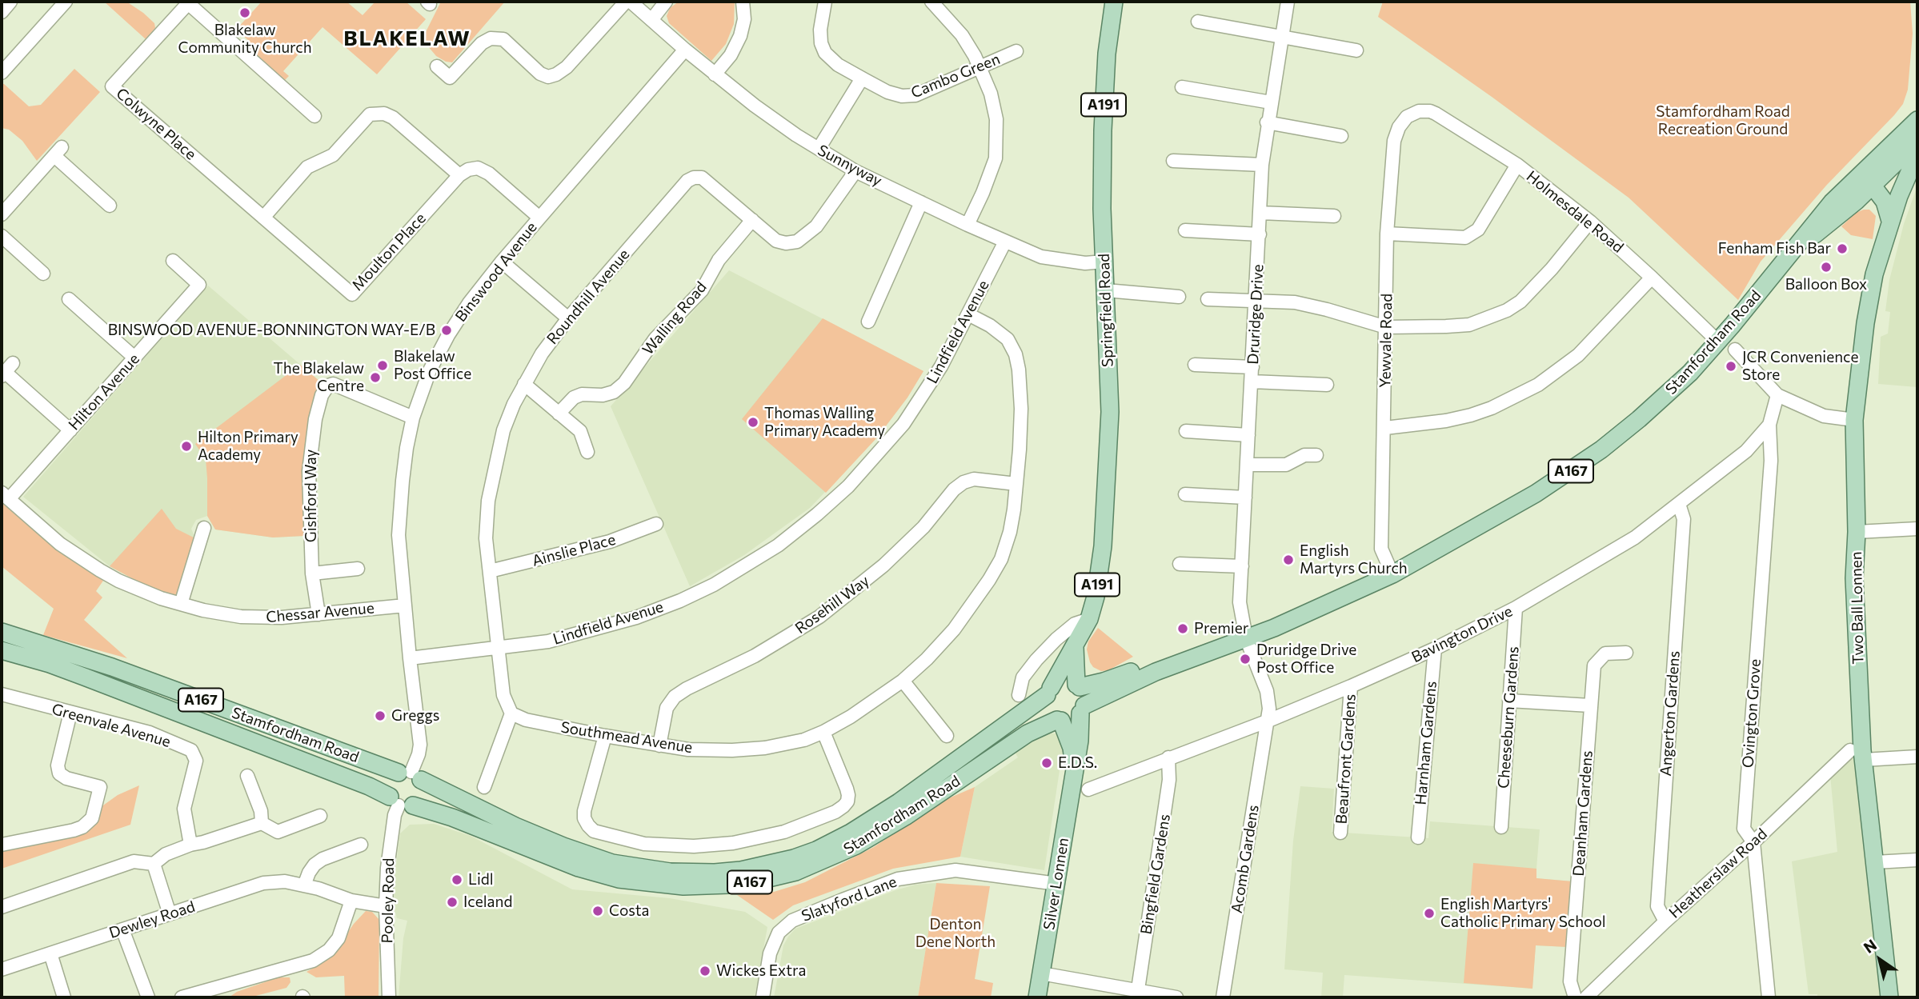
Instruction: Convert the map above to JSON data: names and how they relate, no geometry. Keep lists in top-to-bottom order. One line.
{"streets":{"main road":["A191","Springfield Road","Stamfordham Road","A167","Two Ball Lonnen","Silver Lonnen"],"street":["Cambo Green","Colwyne Place","Sunnyway","Holmesdale Road","Moulton Place","Binswood Avenue","Roundhill Avenue","Druridge Drive","Walling Road","Lindfield Avenue","Yewvale Road","Hilton Avenue","Gishford Way","Ainslie Place","Rosehill Way","Chessar Avenue","Bavington Drive","Angerton Gardens","Ovington Grove","Cheeseburn Gardens","Greenvale Avenue","Southmead Avenue","Harnham Gardens","Beaufront Gardens","Deanham Gardens","Acomb Gardens","Heatherslaw Road","Bingfield Gardens","Slatyford Lane","Pooley Road","Dewley Road"]},"crossings":[["Colwyne Place","Moulton Place"],["Sunnyway","Binswood Avenue"],["Sunnyway","Roundhill Avenue"],["Sunnyway","Springfield Road"],["Sunnyway","Lindfield Avenue"],["Holmesdale Road","Yewvale Road"],["Holmesdale Road","Stamfordham Road"],["Binswood Avenue","Lindfield Avenue"],["Binswood Avenue","Stamfordham Road"],["Binswood Avenue","Gishford Way"],["Binswood Avenue","Chessar Avenue"],["Roundhill Avenue","Walling Road"],["Roundhill Avenue","Lindfield Avenue"],["Roundhill Avenue","Ainslie Place"],["Roundhill Avenue","Southmead Avenue"],["Springfield Road","Stamfordham Road"],["Springfield Road","Silver Lonnen"],["Druridge Drive","Stamfordham Road"],["Druridge Drive","Acomb Gardens"],["Lindfield Avenue","Southmead Avenue"],["Yewvale Road","Stamfordham Road"],["Stamfordham Road","Acomb Gardens"],["Stamfordham Road","Silver Lonnen"],["Stamfordham Road","Pooley Road"],["Hilton Avenue","Chessar Avenue"],["Gishford Way","Chessar Avenue"],["Rosehill Way","Southmead Avenue"],["Two Ball Lonnen","Heatherslaw Road"],["Bavington Drive","Angerton Gardens"],["Bavington Drive","Ovington Grove"],["Bavington Drive","Cheeseburn Gardens"],["Bavington Drive","Harnham Gardens"],["Bavington Drive","Beaufront Gardens"],["Bavington Drive","Acomb Gardens"],["Bavington Drive","Bingfield Gardens"],["Angerton Gardens","Heatherslaw Road"],["Ovington Grove","Heatherslaw Road"],["Silver Lonnen","Slatyford Lane"],["Pooley Road","Dewley Road"]],"districts":["BLAKELAW"],"parks":["Stamfordham Road Recreation Ground","Denton Dene North"],"places":["Blakelaw Community Church","Fenham Fish Bar","Balloon Box","BINSWOOD AVENUE-BONNINGTON WAY-E/B","Blakelaw Post Office","JCR Convenience Store","The Blakelaw Centre","Thomas Walling Primary Academy","Hilton Primary Academy","English Martyrs Church","Premier","Druridge Drive Post Office","Greggs","E.D.S.","Lidl","Iceland","Costa","English Martyrs' Catholic Primary School","Wickes Extra"],"north":"top left"}
